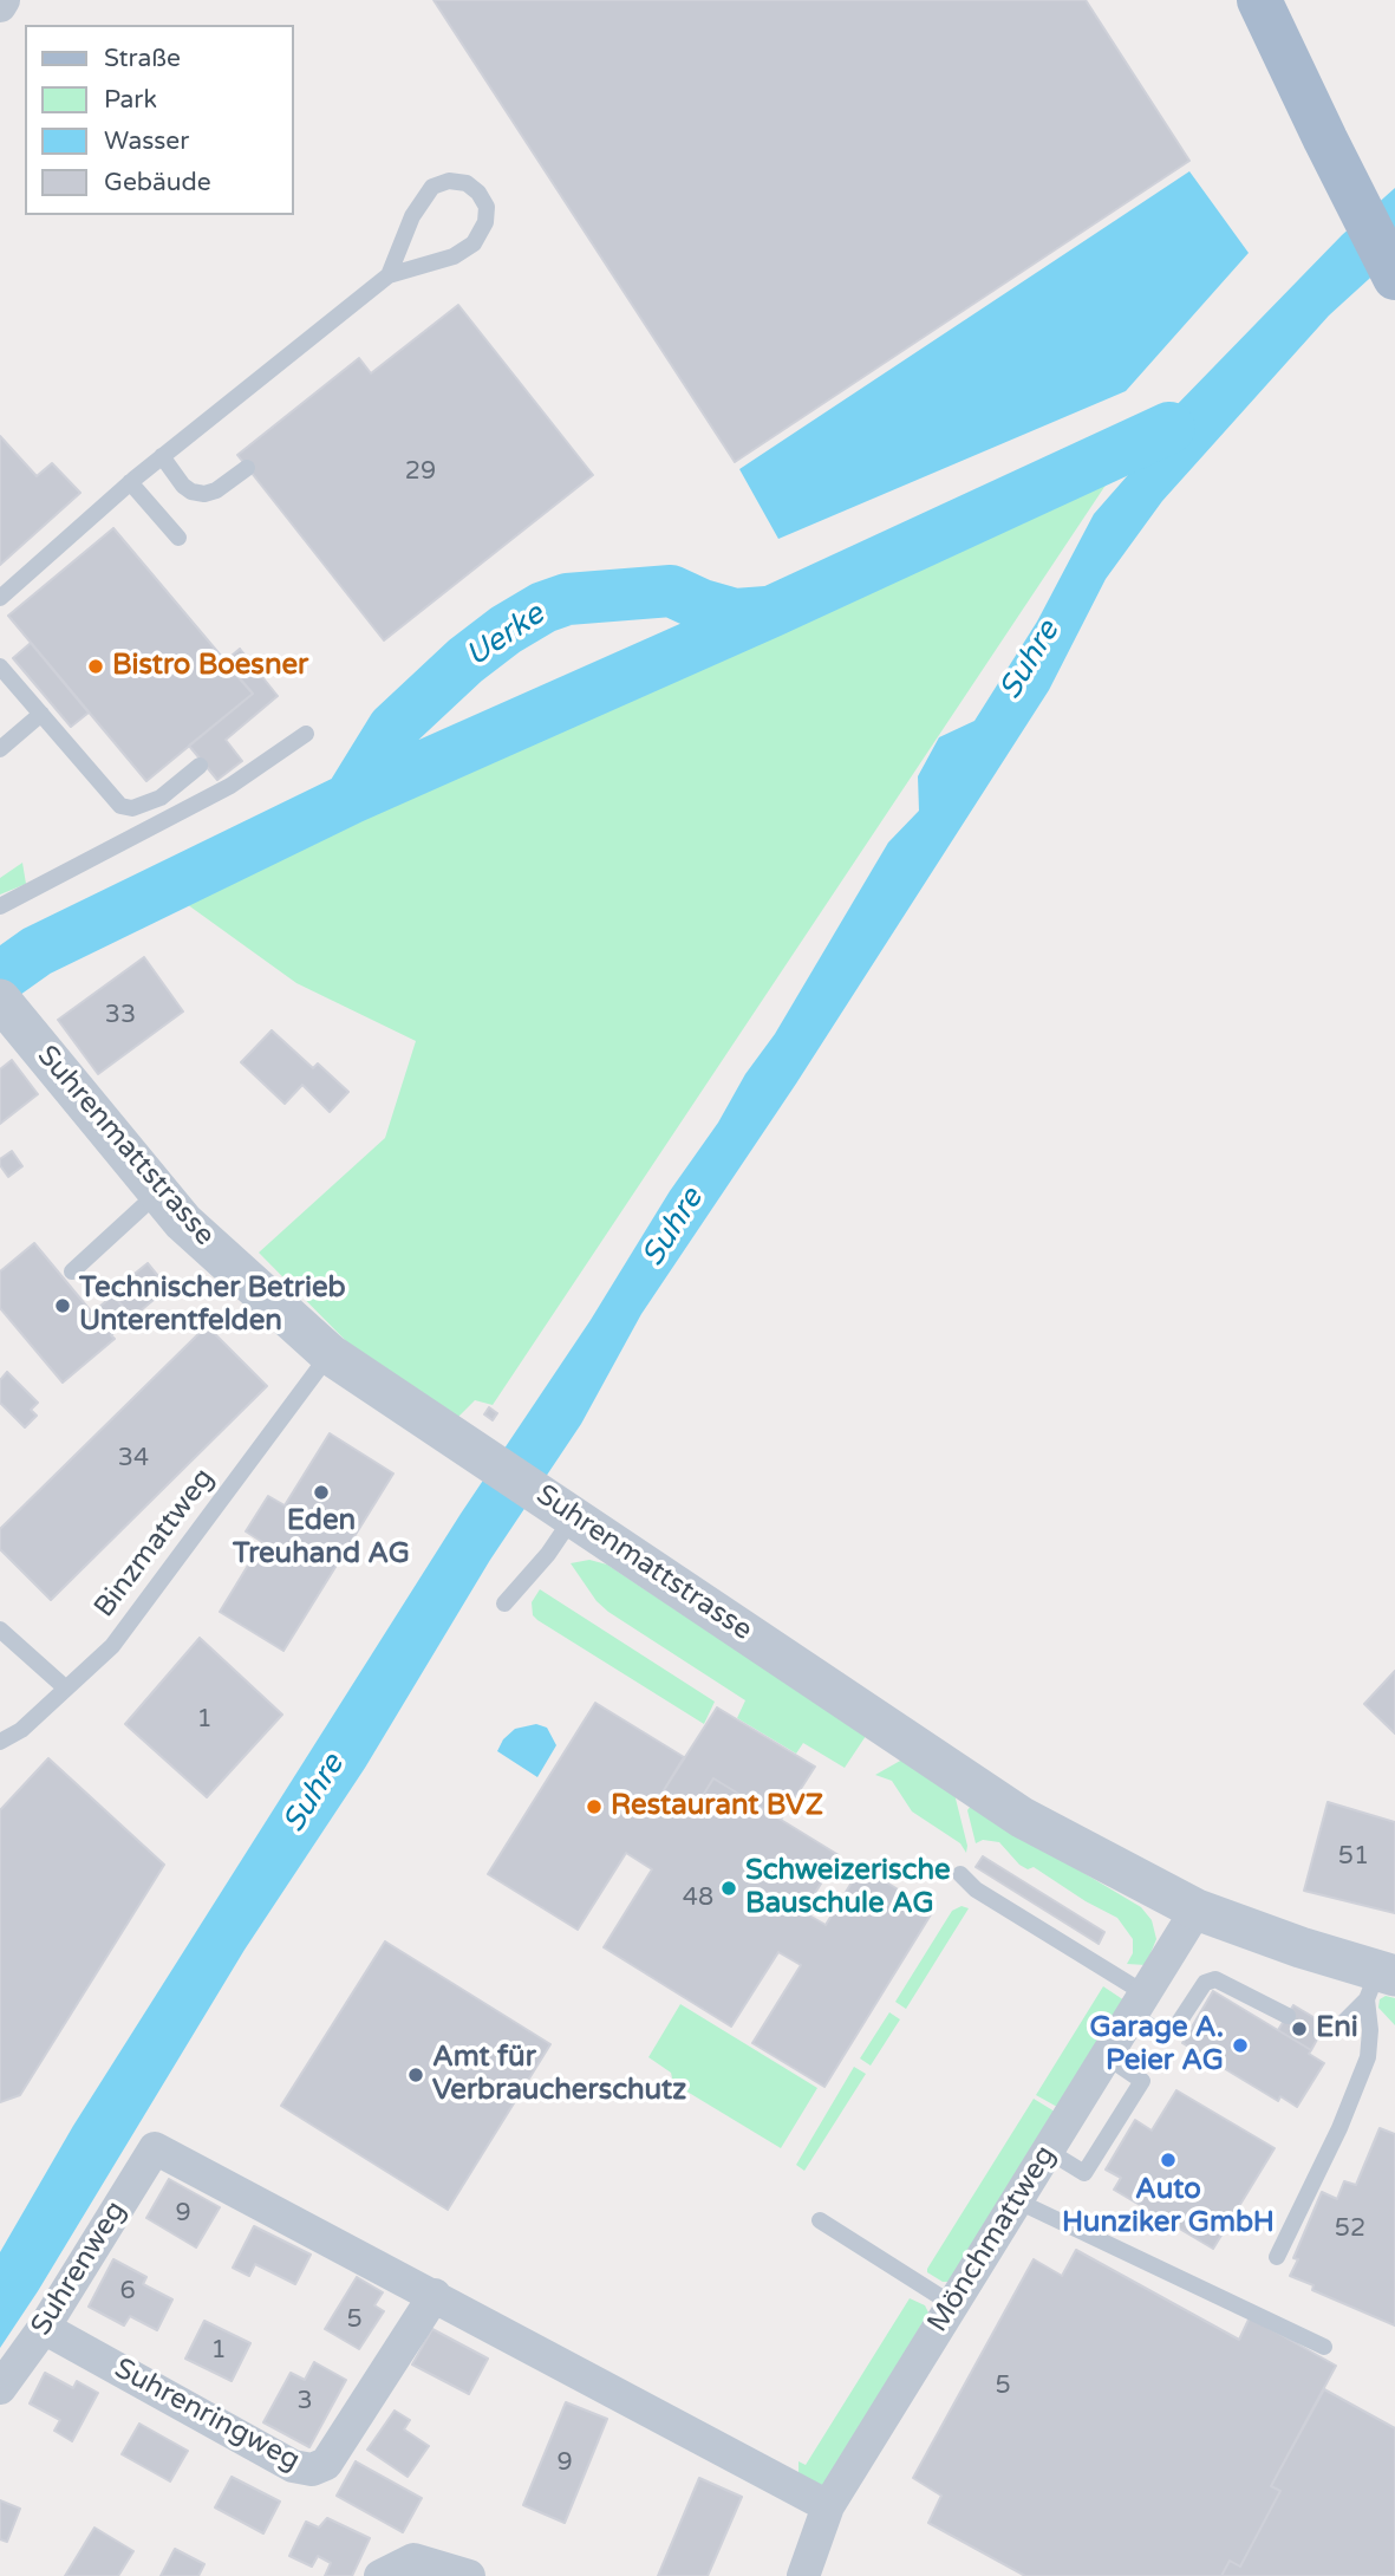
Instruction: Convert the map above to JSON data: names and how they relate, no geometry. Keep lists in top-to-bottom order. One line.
{"streets":{"street":["Suhrenmattstrasse","Mönchmattweg","Suhrenweg","Suhrenringweg"],"lane":["Binzmattweg"]},"crossings":[["Suhrenmattstrasse","Binzmattweg"],["Suhrenmattstrasse","Mönchmattweg"],["Suhrenweg","Suhrenringweg"]],"water":["Uerke","Suhre"],"places":["Bistro Boesner","Technischer Betrieb Unterentfelden","Eden Treuhand AG","Restaurant BVZ","Schweizerische Bauschule AG","Eni","Garage A. Peier AG","Amt für Verbraucherschutz","Auto Hunziker GmbH"],"house_numbers":["29","33","34","1","51","48","9","52","6","5","1","5","3","9"],"legend":["Straße","Park","Wasser","Gebäude"]}
